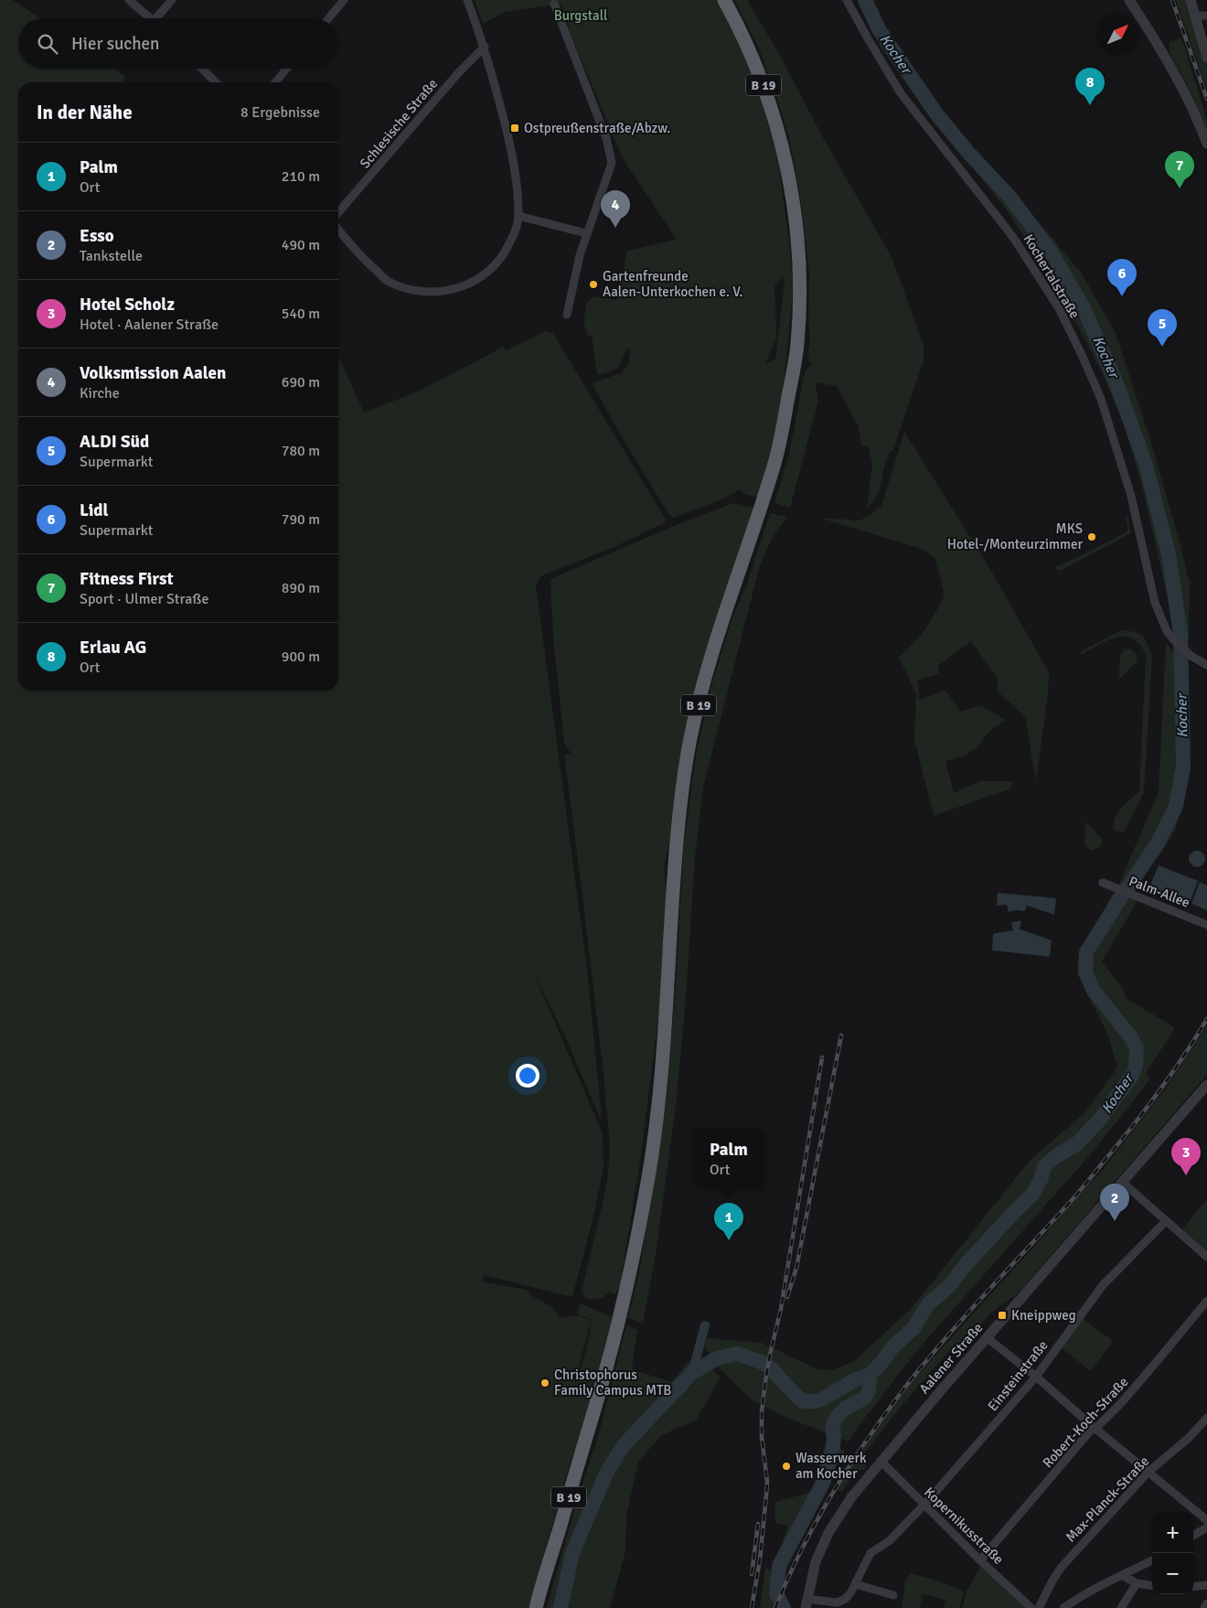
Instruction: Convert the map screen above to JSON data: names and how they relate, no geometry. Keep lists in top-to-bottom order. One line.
{"streets":{"highway":["B 19"],"street":["Schlesische Straße","Kochertalstraße","Palm-Allee","Aalener Straße","Einsteinstraße","Robert-Koch-Straße","Max-Planck-Straße","Kopernikusstraße"]},"crossings":[["Aalener Straße","Einsteinstraße"],["Aalener Straße","Kopernikusstraße"],["Einsteinstraße","Kopernikusstraße"],["Robert-Koch-Straße","Kopernikusstraße"]],"water":["Kocher"],"parks":["Burgstall"],"places":{"transit":["Ostpreußenstraße/Abzw.","Kneippweg"],"other":["Gartenfreunde Aalen-Unterkochen e. V.","MKS Hotel-/Monteurzimmer","Christophorus Family Campus MTB","Wasserwerk am Kocher"]},"north":"top right","page":{"search":"Hier suchen","pins":["8","7","4","6","5","3","2","1"],"heading":["In der Nähe","8 Ergebnisse"],"list":[{"mark":"1","name":"Palm","note":"Ort","value":"210 m"},{"mark":"2","name":"Esso","note":"Tankstelle","value":"490 m"},{"mark":"3","name":"Hotel Scholz","note":"Hotel · Aalener Straße","value":"540 m"},{"mark":"4","name":"Volksmission Aalen","note":"Kirche","value":"690 m"},{"mark":"5","name":"ALDI Süd","note":"Supermarkt","value":"780 m"},{"mark":"6","name":"Lidl","note":"Supermarkt","value":"790 m"},{"mark":"7","name":"Fitness First","note":"Sport · Ulmer Straße","value":"890 m"},{"mark":"8","name":"Erlau AG","note":"Ort","value":"900 m"}],"popup":["Palm","Ort"],"map_buttons":["+","−"]}}
